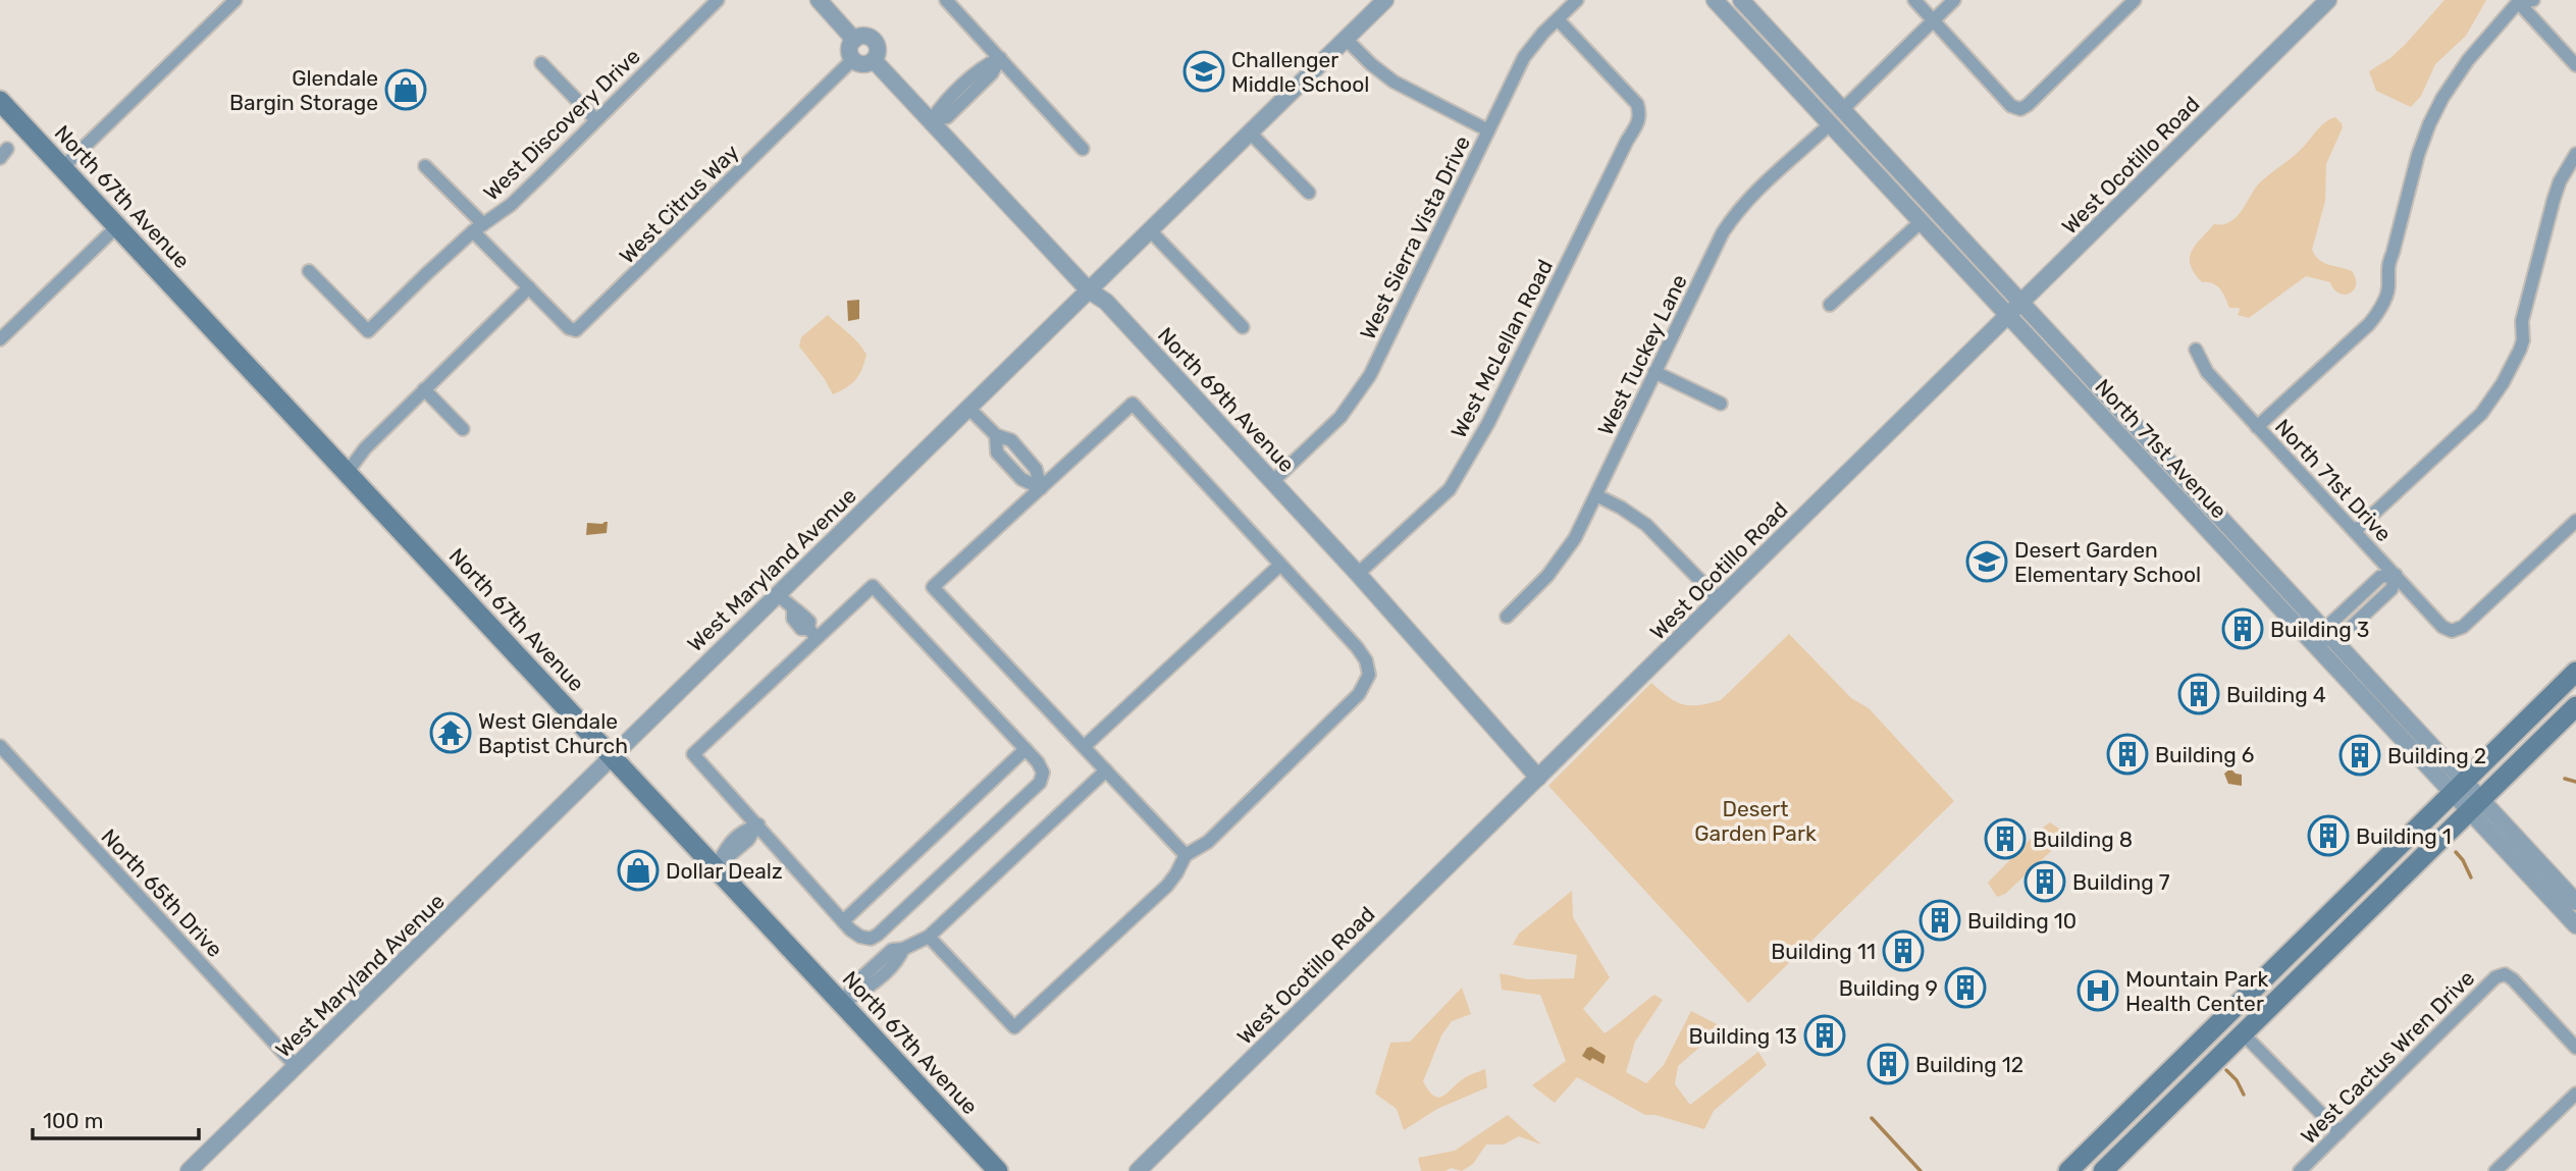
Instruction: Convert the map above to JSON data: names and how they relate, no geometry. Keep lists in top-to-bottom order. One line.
{"streets":{"main road":["North 67th Avenue"],"street":["West Discovery Drive","West Ocotillo Road","West Citrus Way","West Sierra Vista Drive","West McLellan Road","West Tuckey Lane","North 69th Avenue","North 71st Avenue","North 71st Drive","West Maryland Avenue","North 65th Drive","West Cactus Wren Drive"]},"crossings":[["West Discovery Drive","West Citrus Way"],["West Ocotillo Road","North 69th Avenue"],["West Ocotillo Road","North 71st Avenue"],["North 67th Avenue","West Maryland Avenue"],["West Citrus Way","North 69th Avenue"],["West Sierra Vista Drive","West McLellan Road"],["West Sierra Vista Drive","North 69th Avenue"],["West McLellan Road","North 69th Avenue"],["West Tuckey Lane","North 71st Avenue"],["North 69th Avenue","West Maryland Avenue"],["West Maryland Avenue","North 65th Drive"]],"parks":["Desert Garden Park"],"places":{"school or university":["Challenger Middle School","Desert Garden Elementary School"],"shop":["Glendale Bargin Storage","Dollar Dealz"],"building":["Building 3","Building 4","Building 6","Building 2","Building 1","Building 8","Building 7","Building 10","Building 11","Building 9","Building 13","Building 12"],"temple":["West Glendale Baptist Church"],"hospital":["Mountain Park Health Center"]},"scale_bar":"100 m"}
